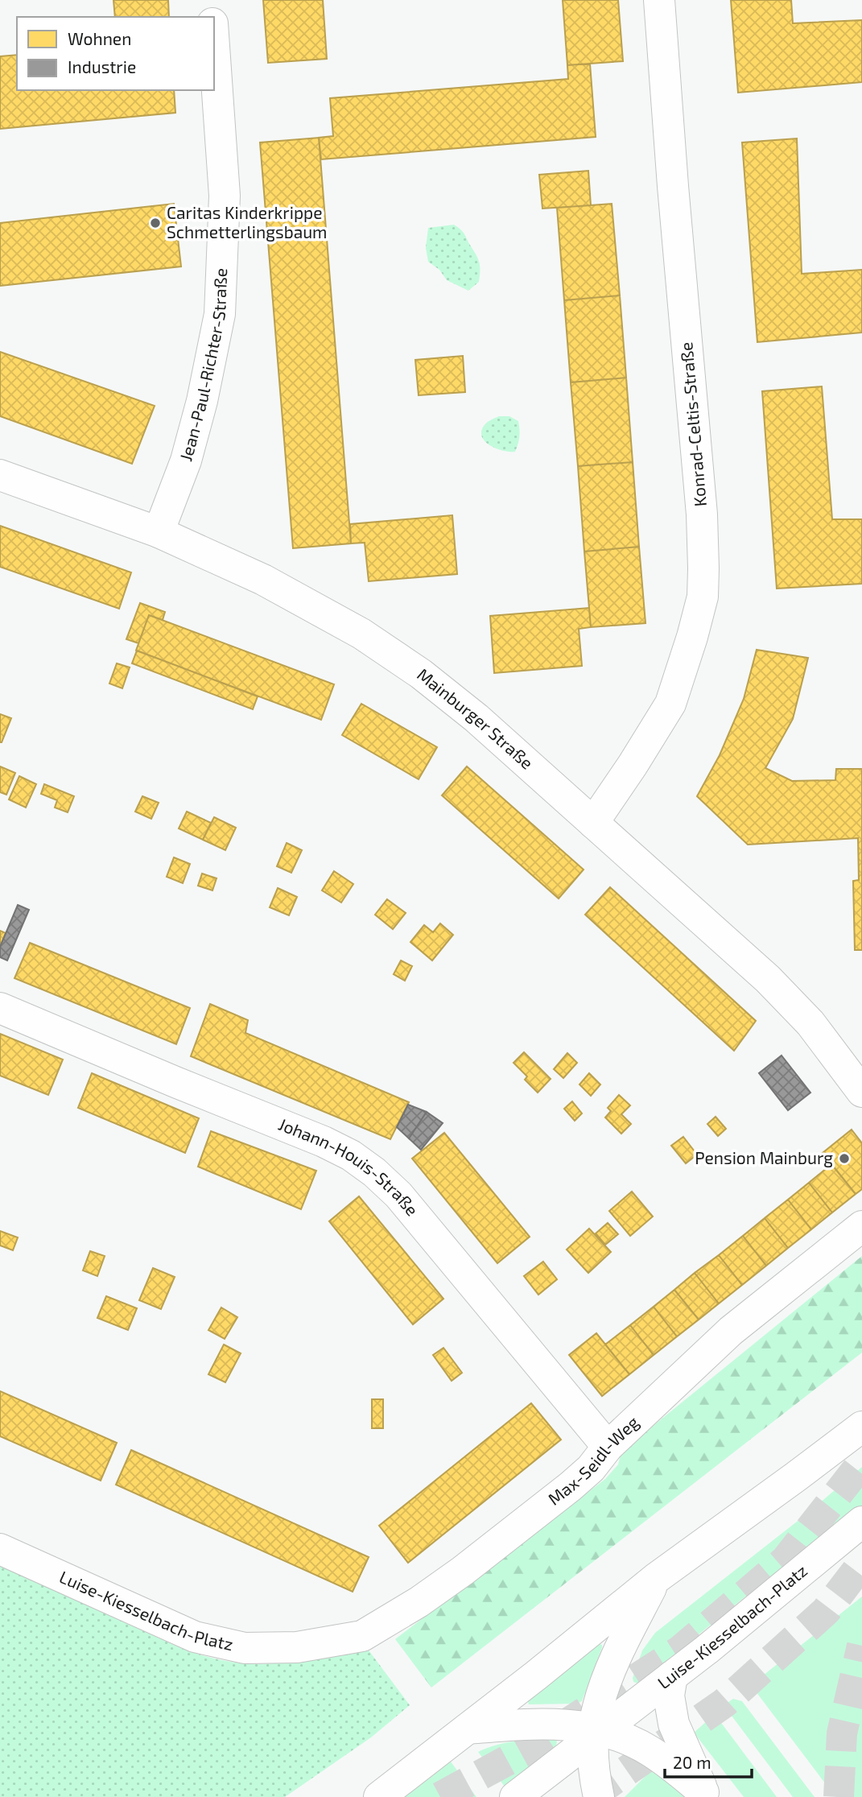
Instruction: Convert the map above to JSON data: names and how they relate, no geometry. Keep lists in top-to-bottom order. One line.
{"streets":{"street":["Jean-Paul-Richter-Straße","Konrad-Celtis-Straße","Mainburger Straße","Johann-Houis-Straße","Max-Seidl-Weg","Luise-Kiesselbach-Platz"]},"crossings":[["Jean-Paul-Richter-Straße","Mainburger Straße"],["Konrad-Celtis-Straße","Mainburger Straße"],["Johann-Houis-Straße","Max-Seidl-Weg"],["Max-Seidl-Weg","Luise-Kiesselbach-Platz"]],"places":["Caritas Kinderkrippe Schmetterlingsbaum","Pension Mainburg"],"legend":["Wohnen","Industrie"],"scale_bar":"20 m"}
